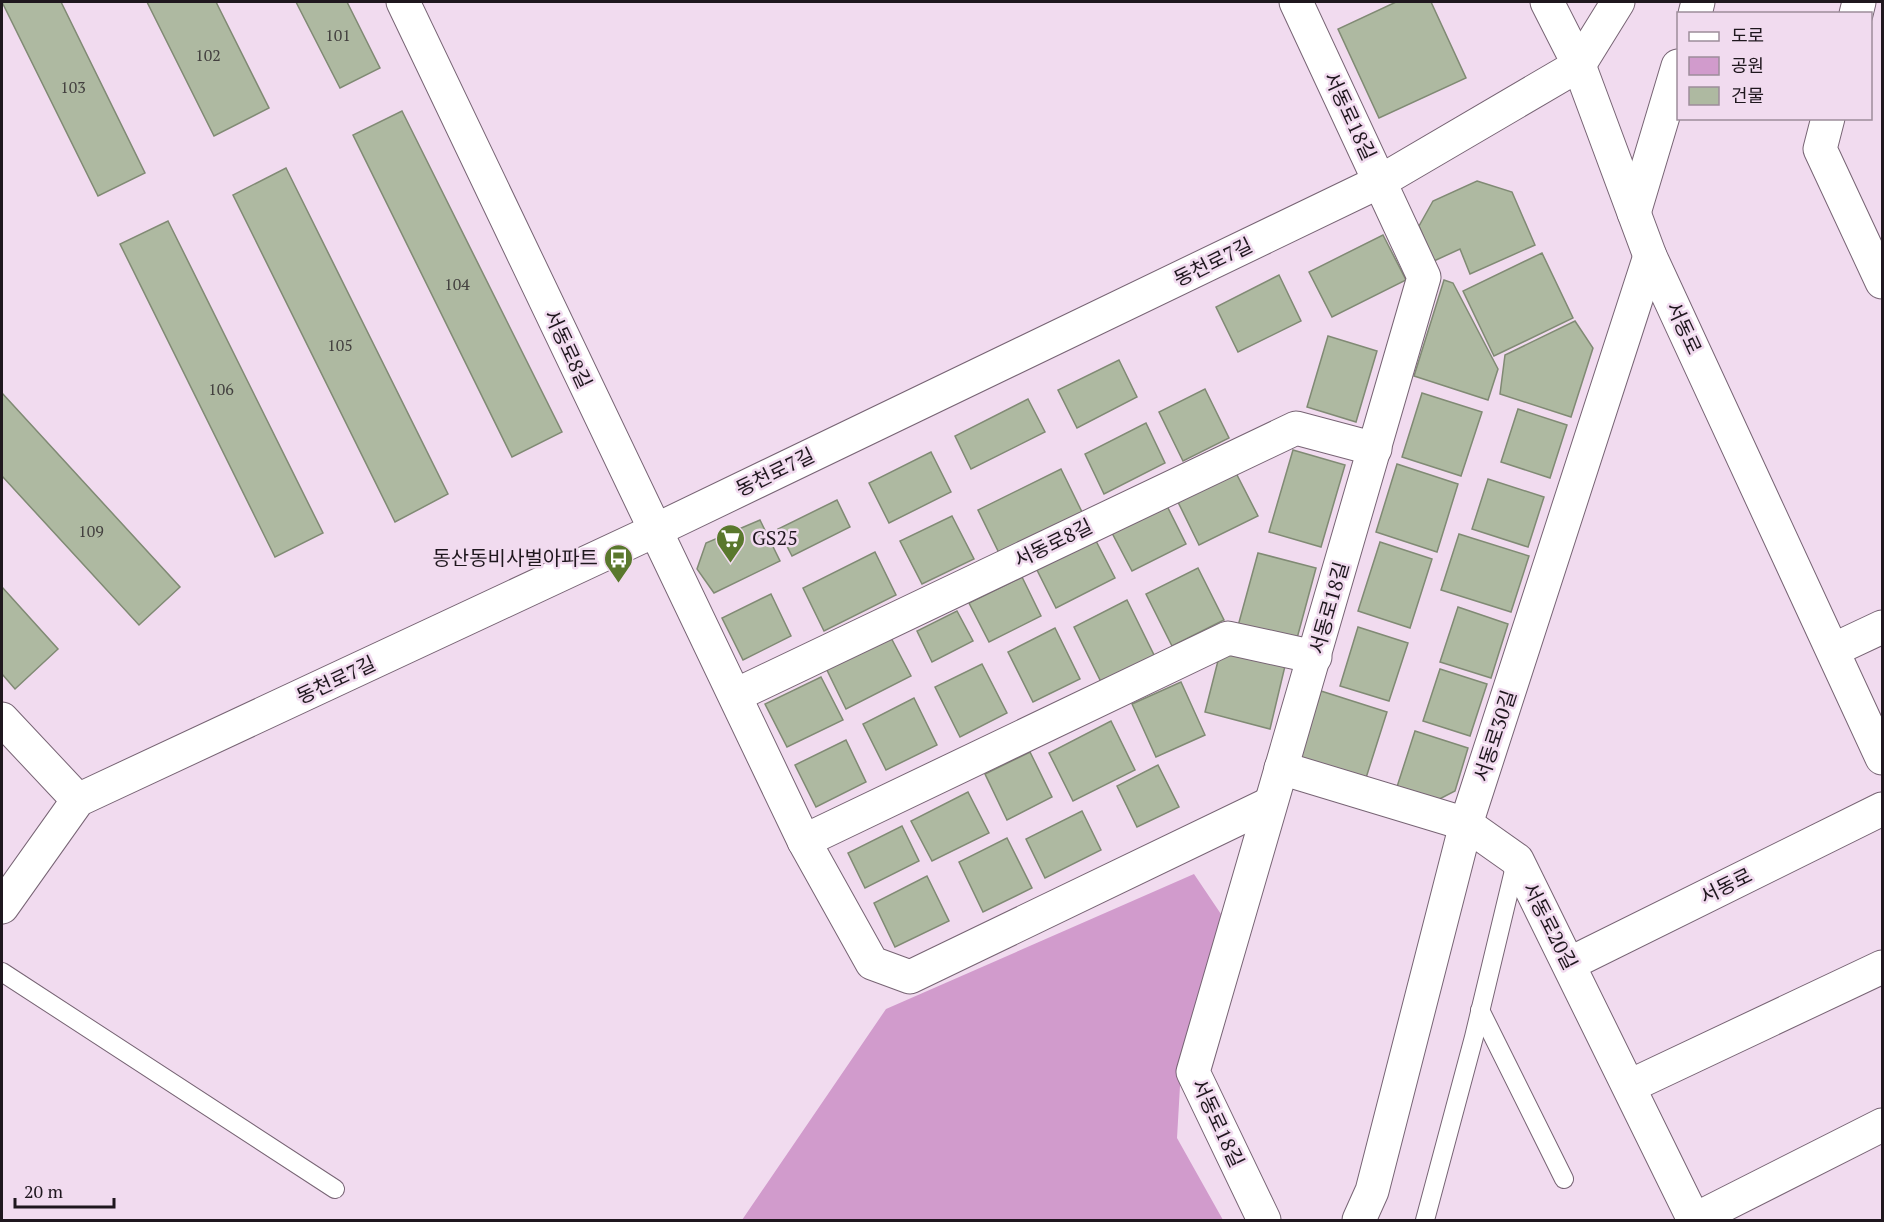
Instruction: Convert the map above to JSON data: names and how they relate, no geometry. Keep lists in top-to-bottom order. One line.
{"streets":{"street":["서동로18길","동천로7길","서동로","서동로8길","서동로30길","서동로20길"]},"crossings":[["서동로18길","동천로7길"],["서동로18길","서동로8길"],["서동로18길","서동로20길"],["동천로7길","서동로"],["동천로7길","서동로8길"],["서동로","서동로30길"],["서동로","서동로20길"],["서동로30길","서동로20길"]],"places":{"supermarket":["GS25"],"bus stop":["동산동비사벌아파트"]},"house_numbers":["101","102","103","104","105","106","109"],"legend":["도로","공원","건물"],"scale_bar":"20 m"}
